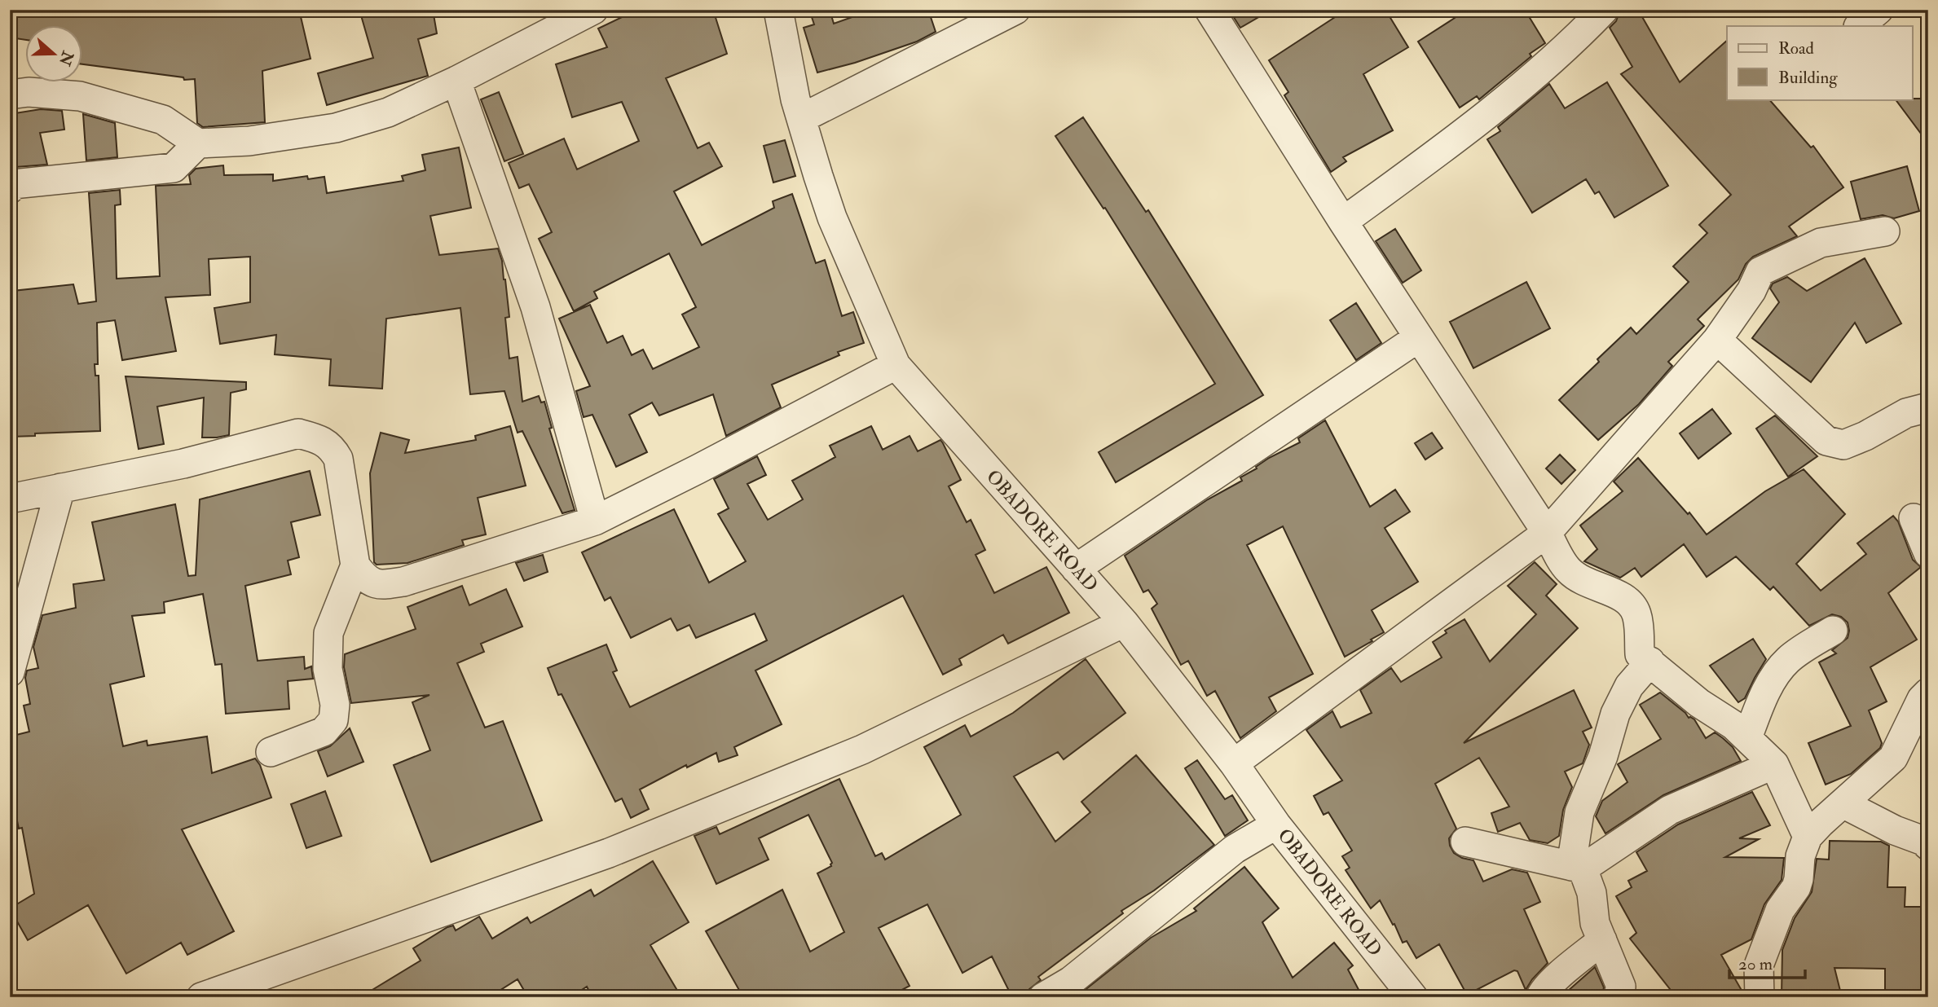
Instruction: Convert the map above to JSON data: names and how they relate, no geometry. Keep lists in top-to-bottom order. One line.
{"streets":{"street":["OBADORE ROAD"]},"legend":["Road","Building"],"scale_bar":"20 m","north":"right"}
